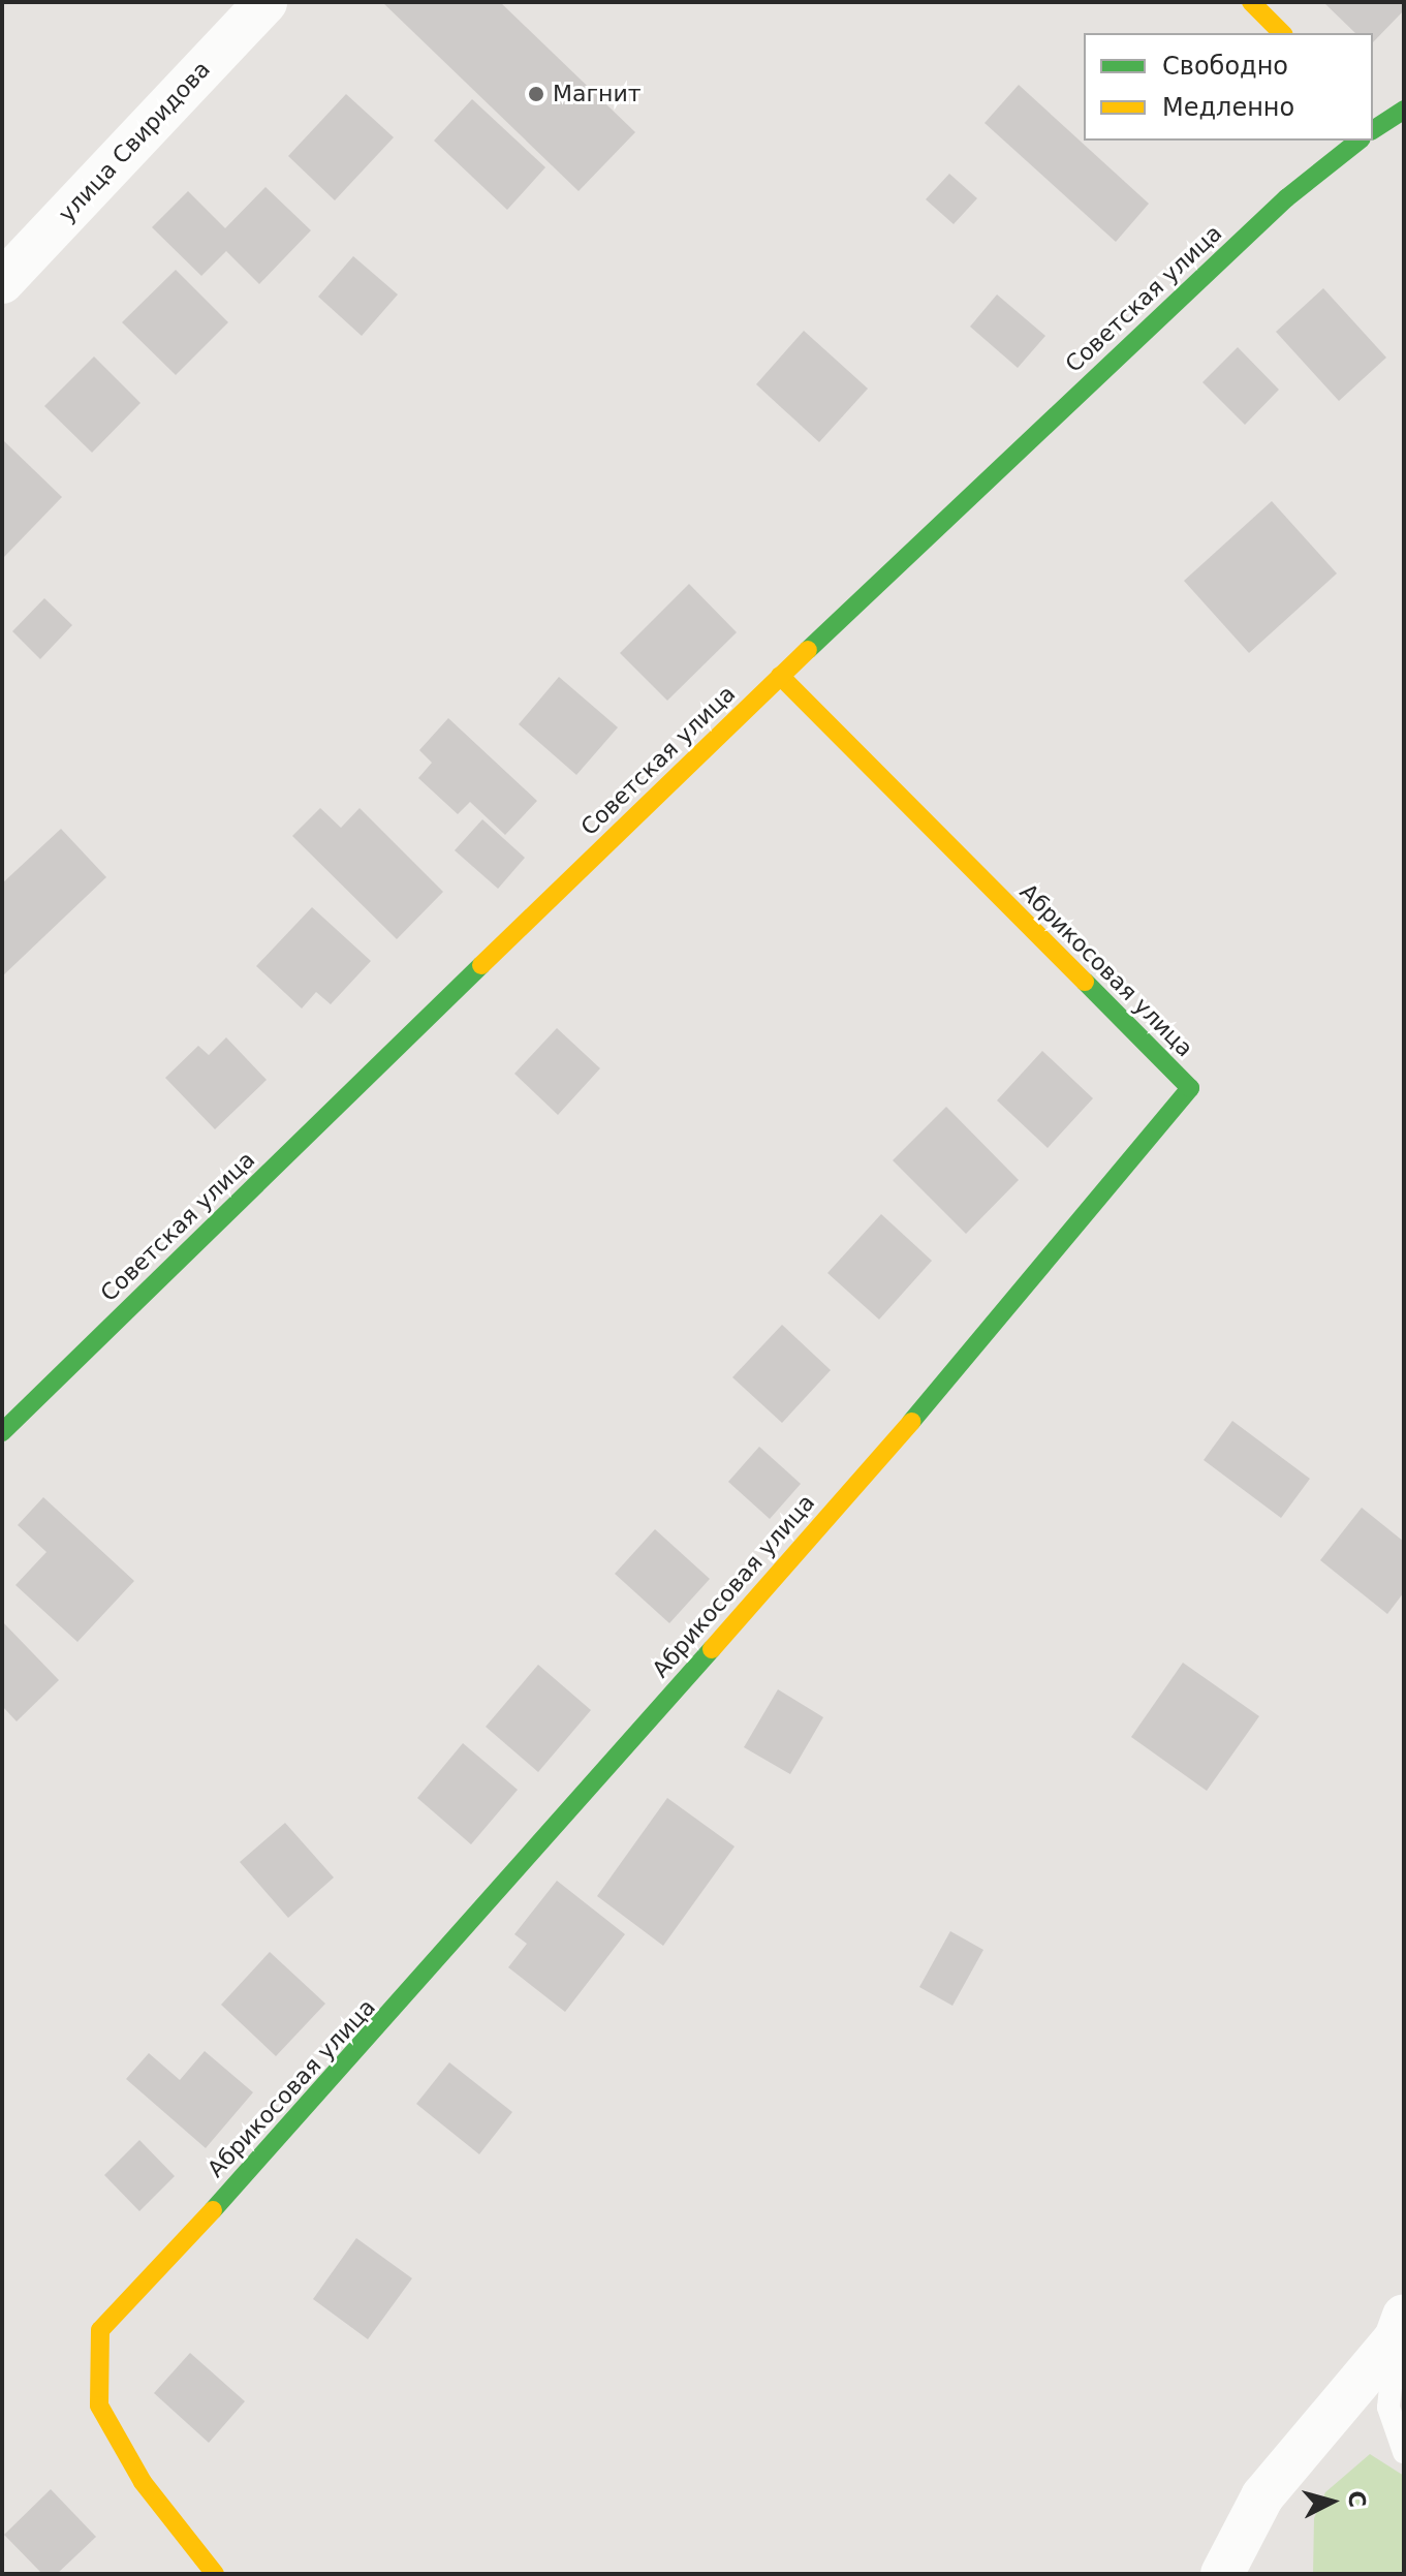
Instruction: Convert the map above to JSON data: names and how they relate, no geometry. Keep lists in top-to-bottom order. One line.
{"streets":{"street":["улица Свиридова","Советская улица","Абрикосовая улица"]},"crossings":[["Советская улица","Абрикосовая улица"]],"places":["Магнит"],"legend":["Свободно","Медленно"],"north":"right"}
